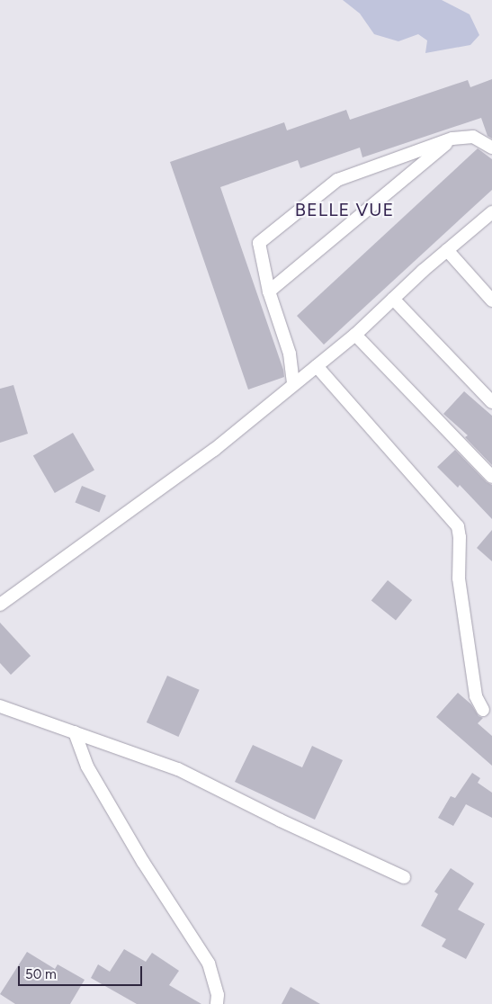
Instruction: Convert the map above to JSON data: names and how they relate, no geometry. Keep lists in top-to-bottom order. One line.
{"districts":["BELLE VUE"],"scale_bar":"50 m"}
